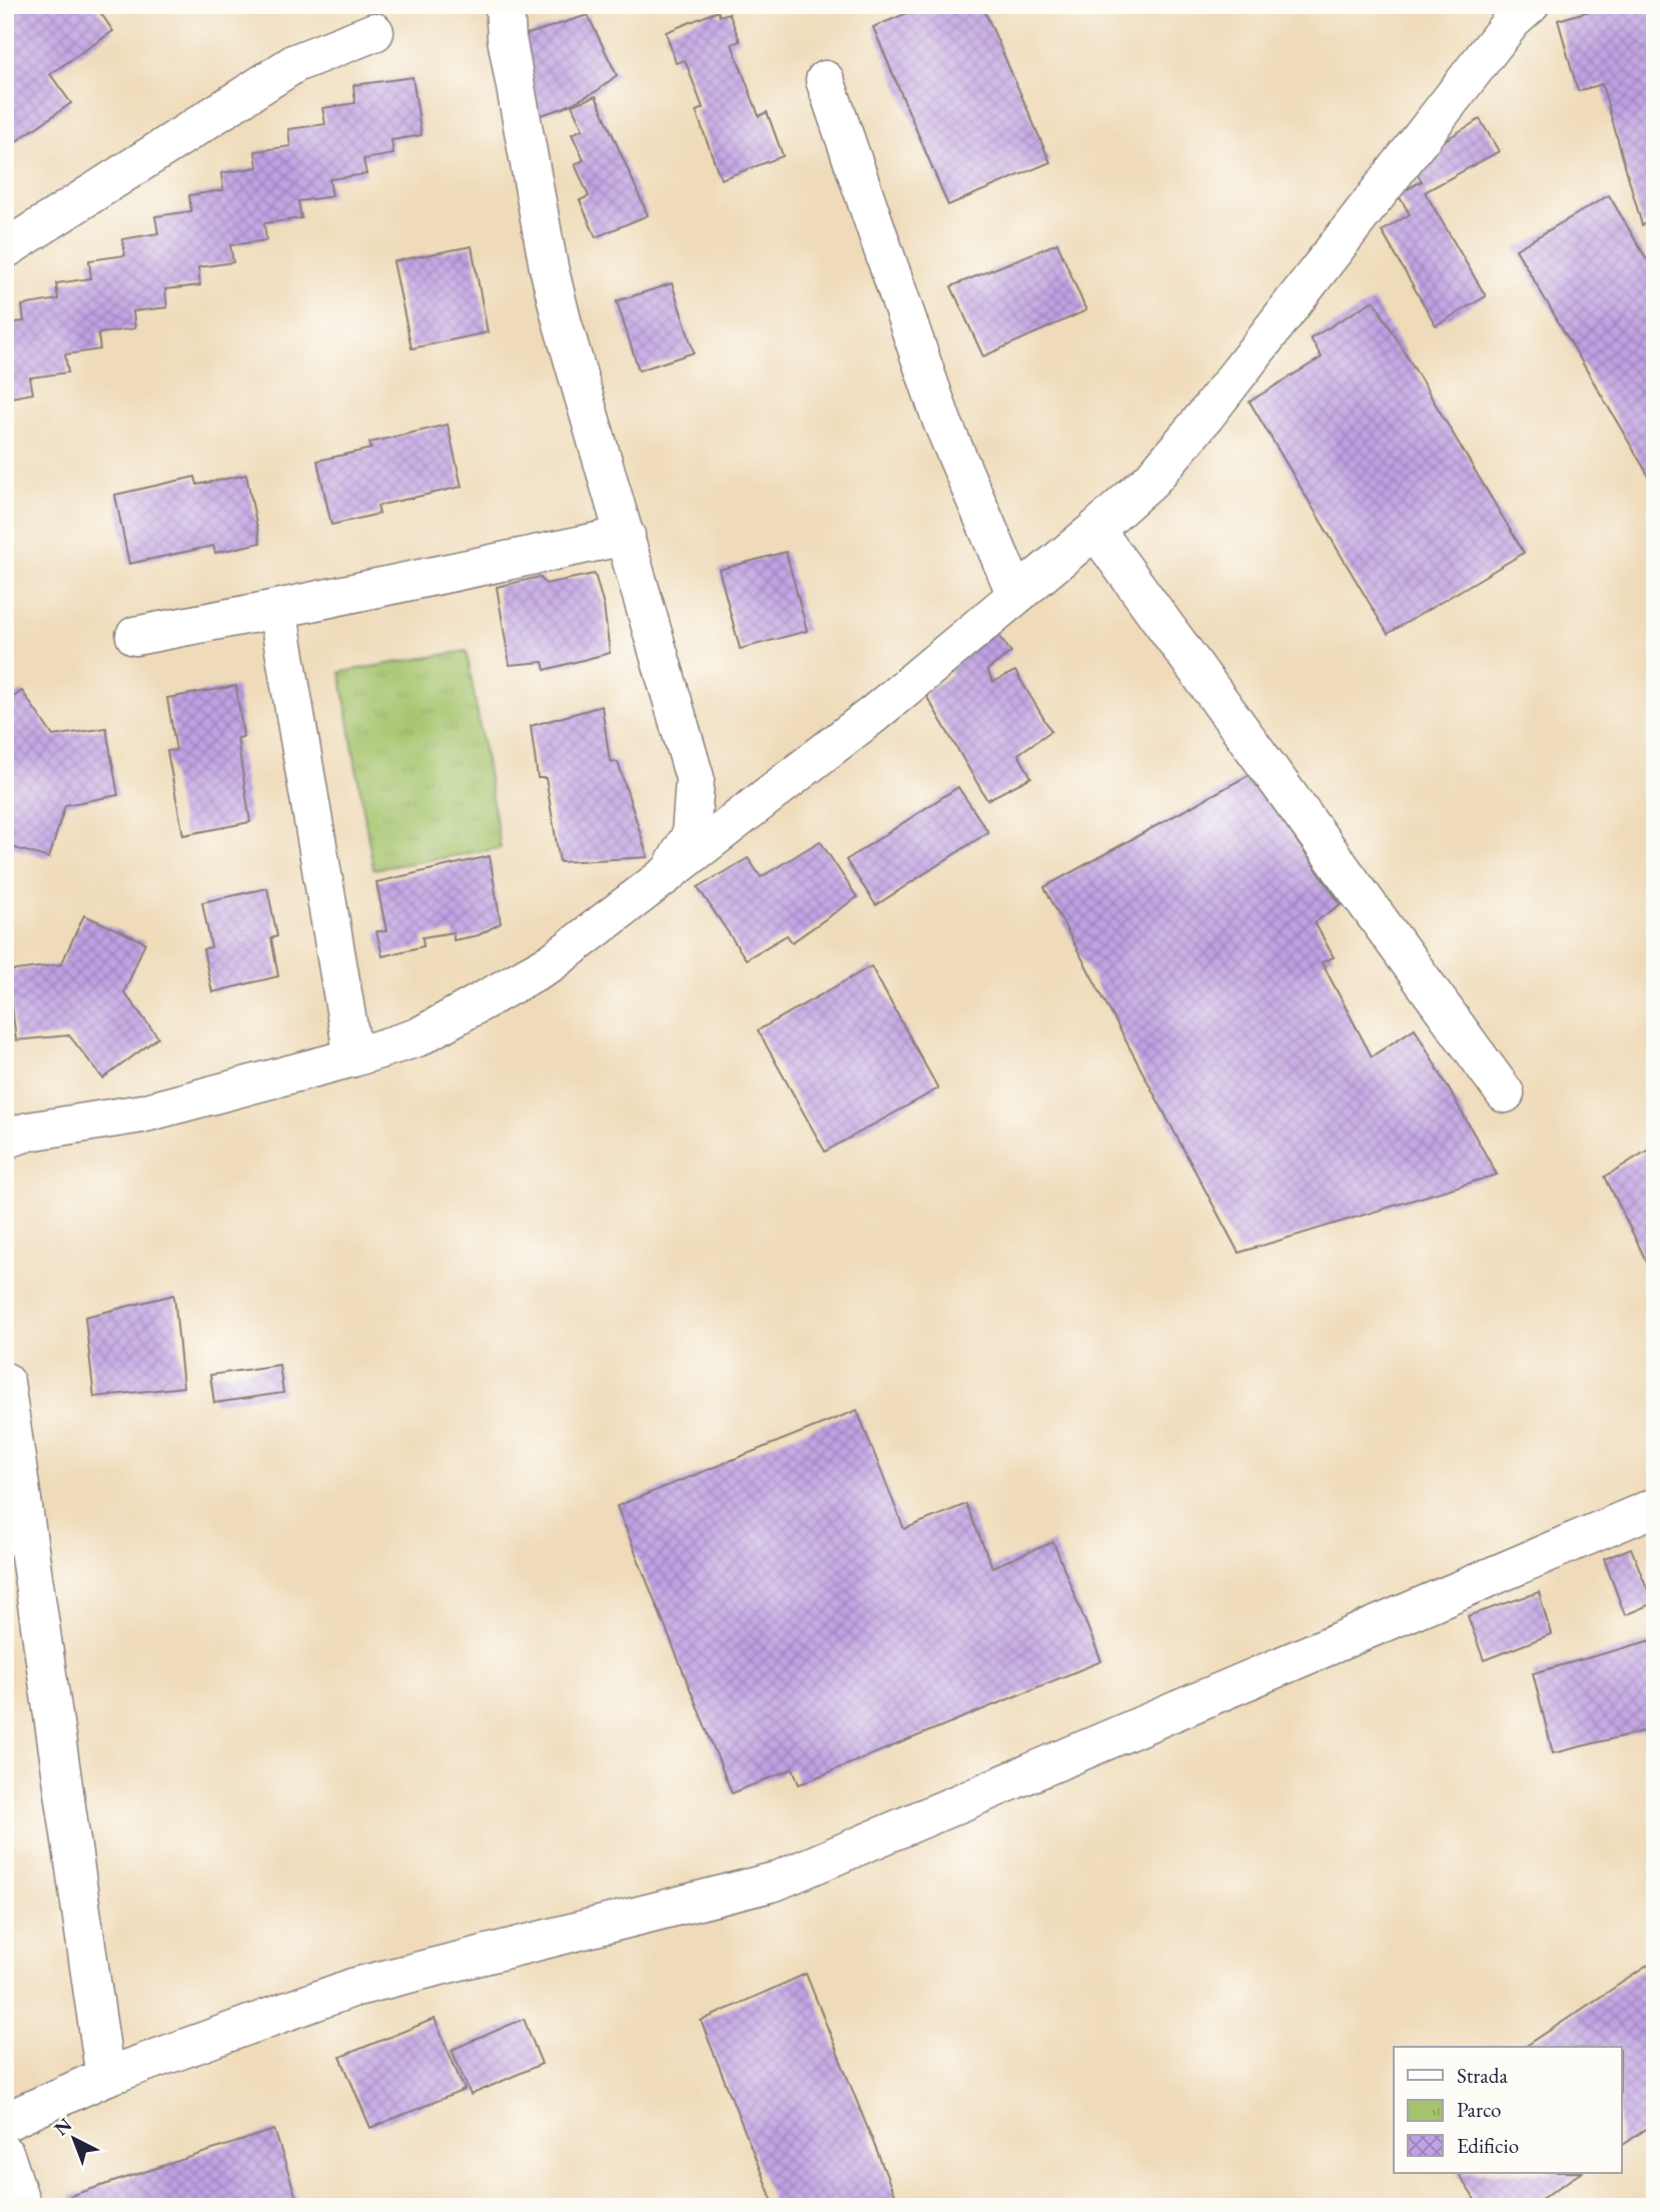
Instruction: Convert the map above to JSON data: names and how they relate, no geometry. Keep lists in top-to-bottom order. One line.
{"legend":["Strada","Parco","Edificio"],"north":"top left"}
